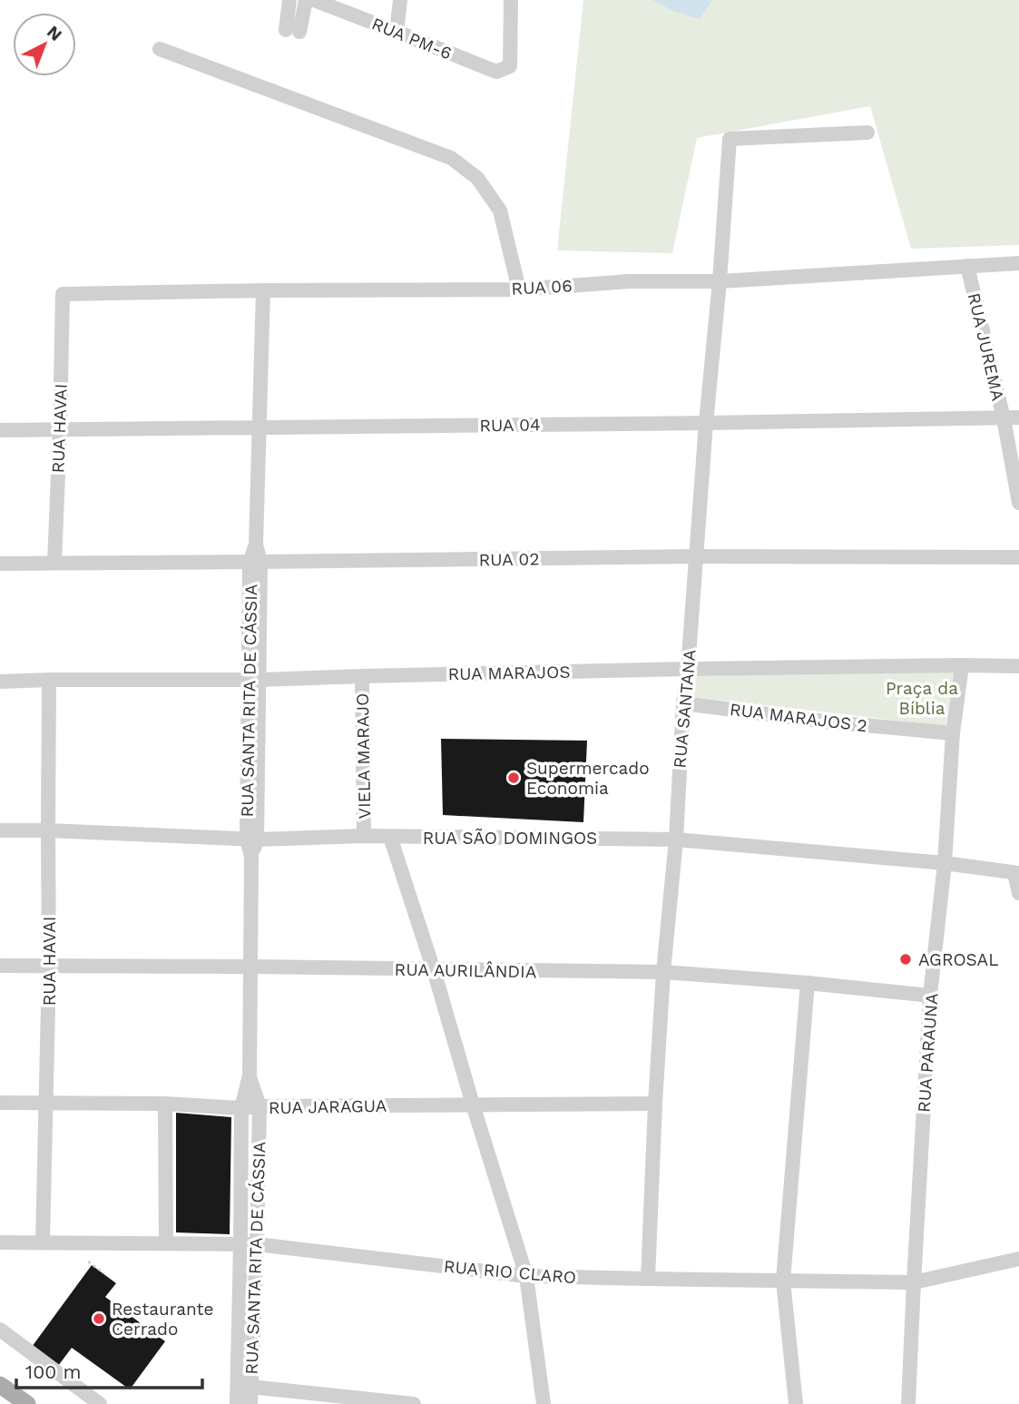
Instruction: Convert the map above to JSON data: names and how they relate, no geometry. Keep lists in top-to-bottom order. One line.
{"streets":{"street":["RUA PM-6","RUA 06","RUA JUREMA","RUA 04","RUA HAVAI","RUA 02","RUA MARAJOS","RUA SANTA RITA DE CÁSSIA","RUA SANTANA","RUA MARAJOS 2","VIELA MARAJO","RUA SÃO DOMINGOS","RUA AURILÂNDIA","RUA PARAUNA","RUA JARAGUA","RUA RIO CLARO"]},"crossings":[["RUA 06","RUA JUREMA"],["RUA 06","RUA HAVAI"],["RUA 06","RUA SANTA RITA DE CÁSSIA"],["RUA 06","RUA SANTANA"],["RUA JUREMA","RUA 04"],["RUA 04","RUA HAVAI"],["RUA 04","RUA SANTA RITA DE CÁSSIA"],["RUA 04","RUA SANTANA"],["RUA HAVAI","RUA 02"],["RUA HAVAI","RUA MARAJOS"],["RUA HAVAI","RUA SÃO DOMINGOS"],["RUA HAVAI","RUA AURILÂNDIA"],["RUA HAVAI","RUA JARAGUA"],["RUA HAVAI","RUA RIO CLARO"],["RUA 02","RUA SANTA RITA DE CÁSSIA"],["RUA 02","RUA SANTANA"],["RUA MARAJOS","RUA SANTA RITA DE CÁSSIA"],["RUA MARAJOS","RUA SANTANA"],["RUA MARAJOS","VIELA MARAJO"],["RUA MARAJOS","RUA PARAUNA"],["RUA SANTA RITA DE CÁSSIA","RUA SÃO DOMINGOS"],["RUA SANTA RITA DE CÁSSIA","RUA AURILÂNDIA"],["RUA SANTA RITA DE CÁSSIA","RUA JARAGUA"],["RUA SANTA RITA DE CÁSSIA","RUA RIO CLARO"],["RUA SANTANA","RUA MARAJOS 2"],["RUA SANTANA","RUA SÃO DOMINGOS"],["RUA SANTANA","RUA AURILÂNDIA"],["RUA SANTANA","RUA JARAGUA"],["RUA SANTANA","RUA RIO CLARO"],["RUA MARAJOS 2","RUA PARAUNA"],["VIELA MARAJO","RUA SÃO DOMINGOS"],["RUA SÃO DOMINGOS","RUA PARAUNA"],["RUA AURILÂNDIA","RUA PARAUNA"],["RUA PARAUNA","RUA RIO CLARO"]],"parks":["Praça da Bíblia"],"places":["Supermercado Economia","AGROSAL","Restaurante Cerrado"],"scale_bar":"100 m","north":"top right"}
